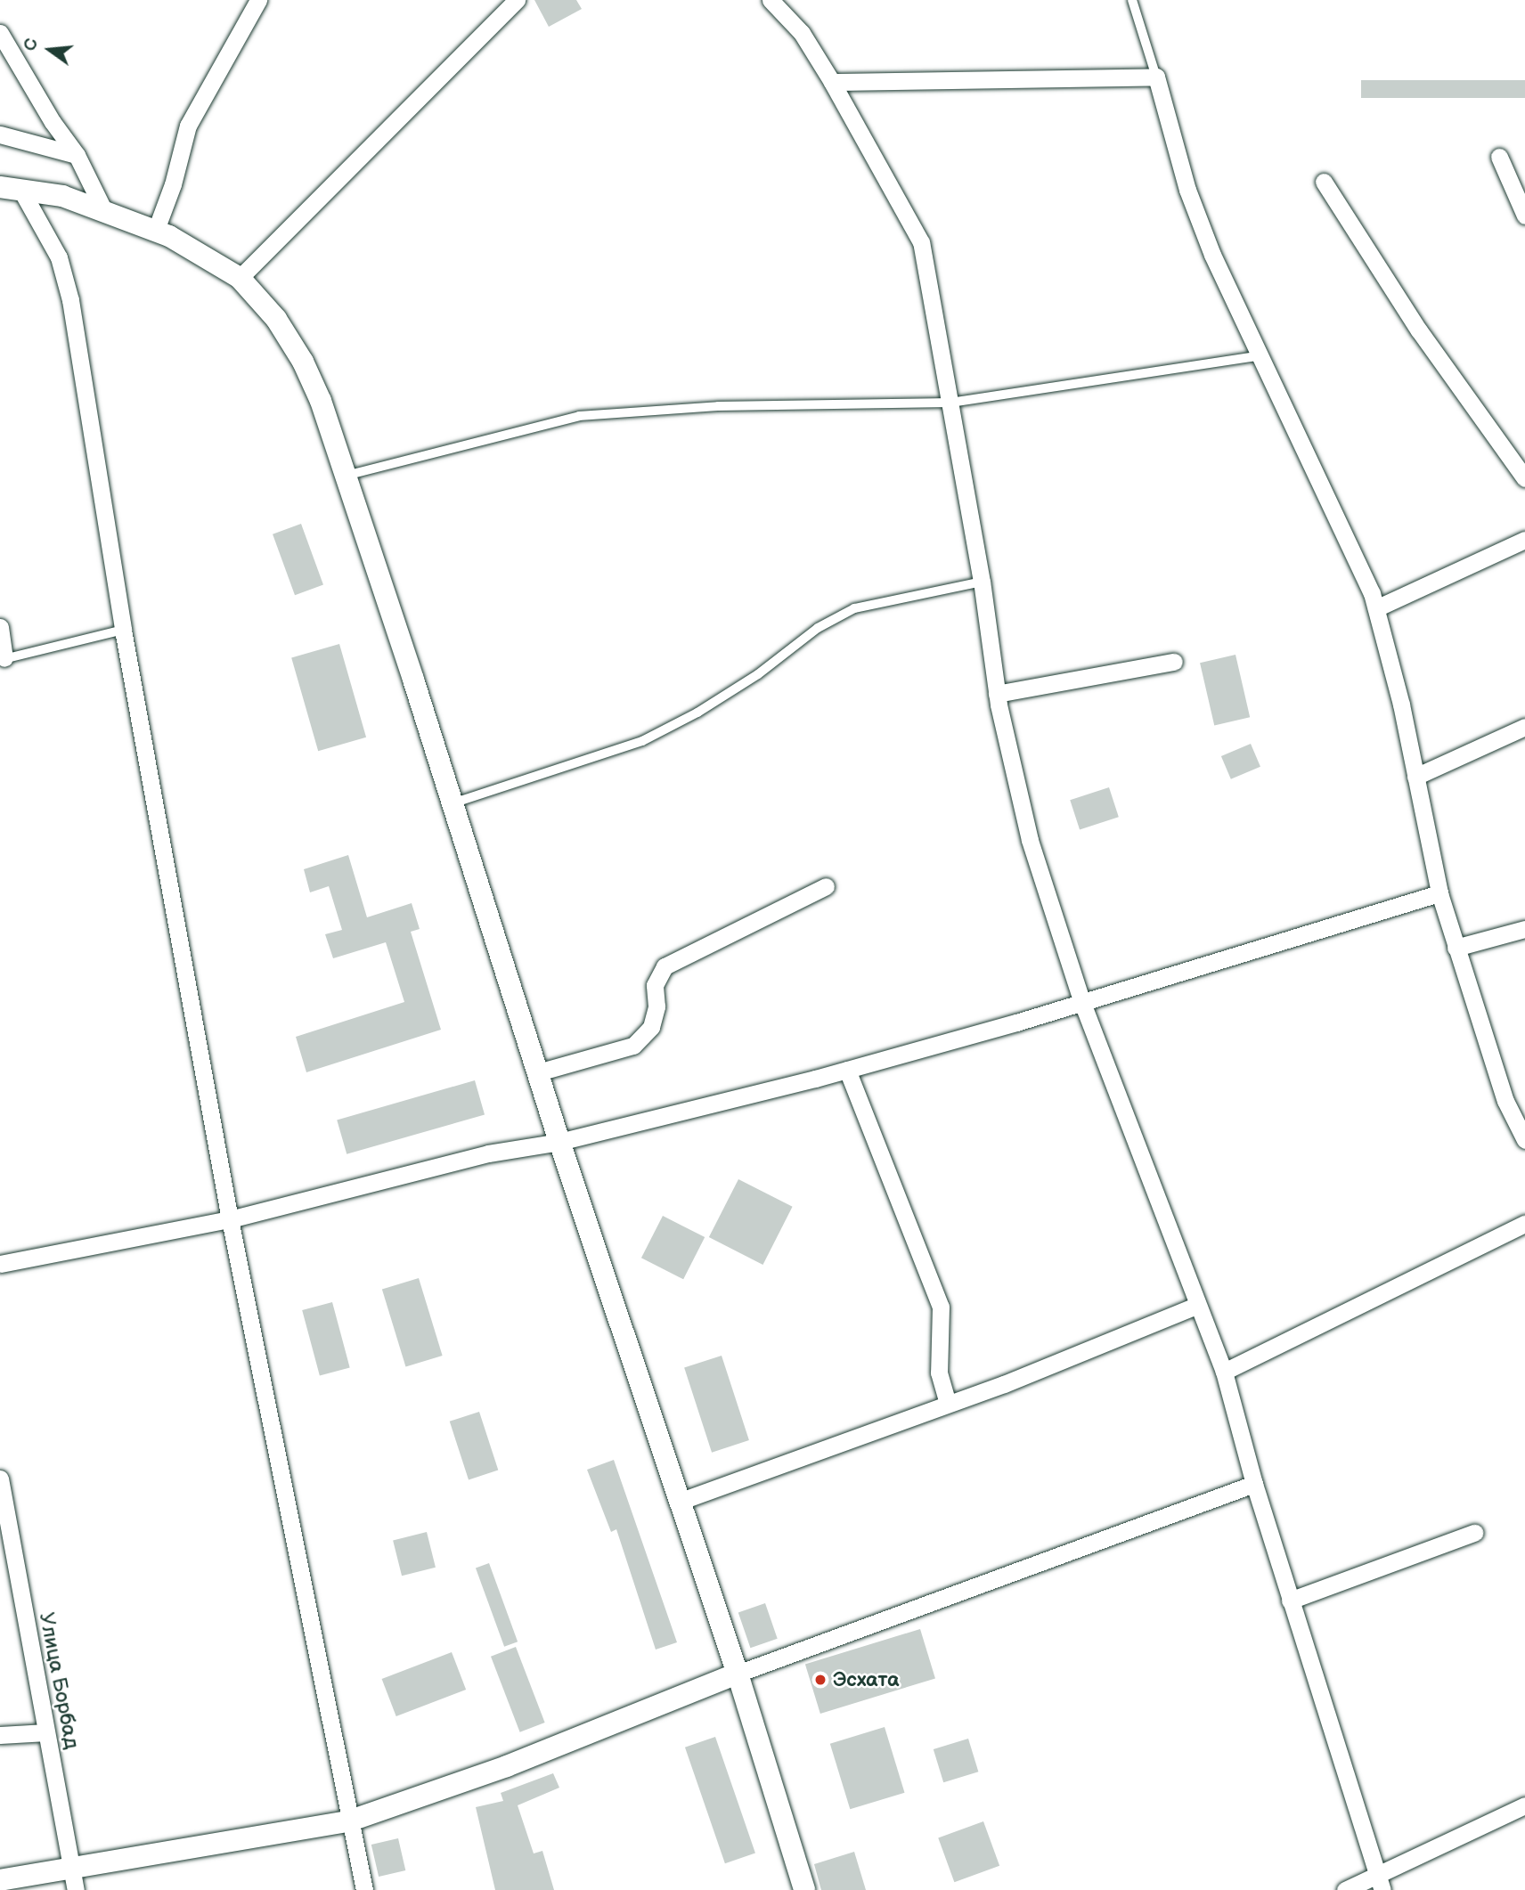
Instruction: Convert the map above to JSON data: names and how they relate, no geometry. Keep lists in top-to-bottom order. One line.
{"streets":{"street":["Улица Борбад"]},"places":["Эсхата"],"north":"left"}
